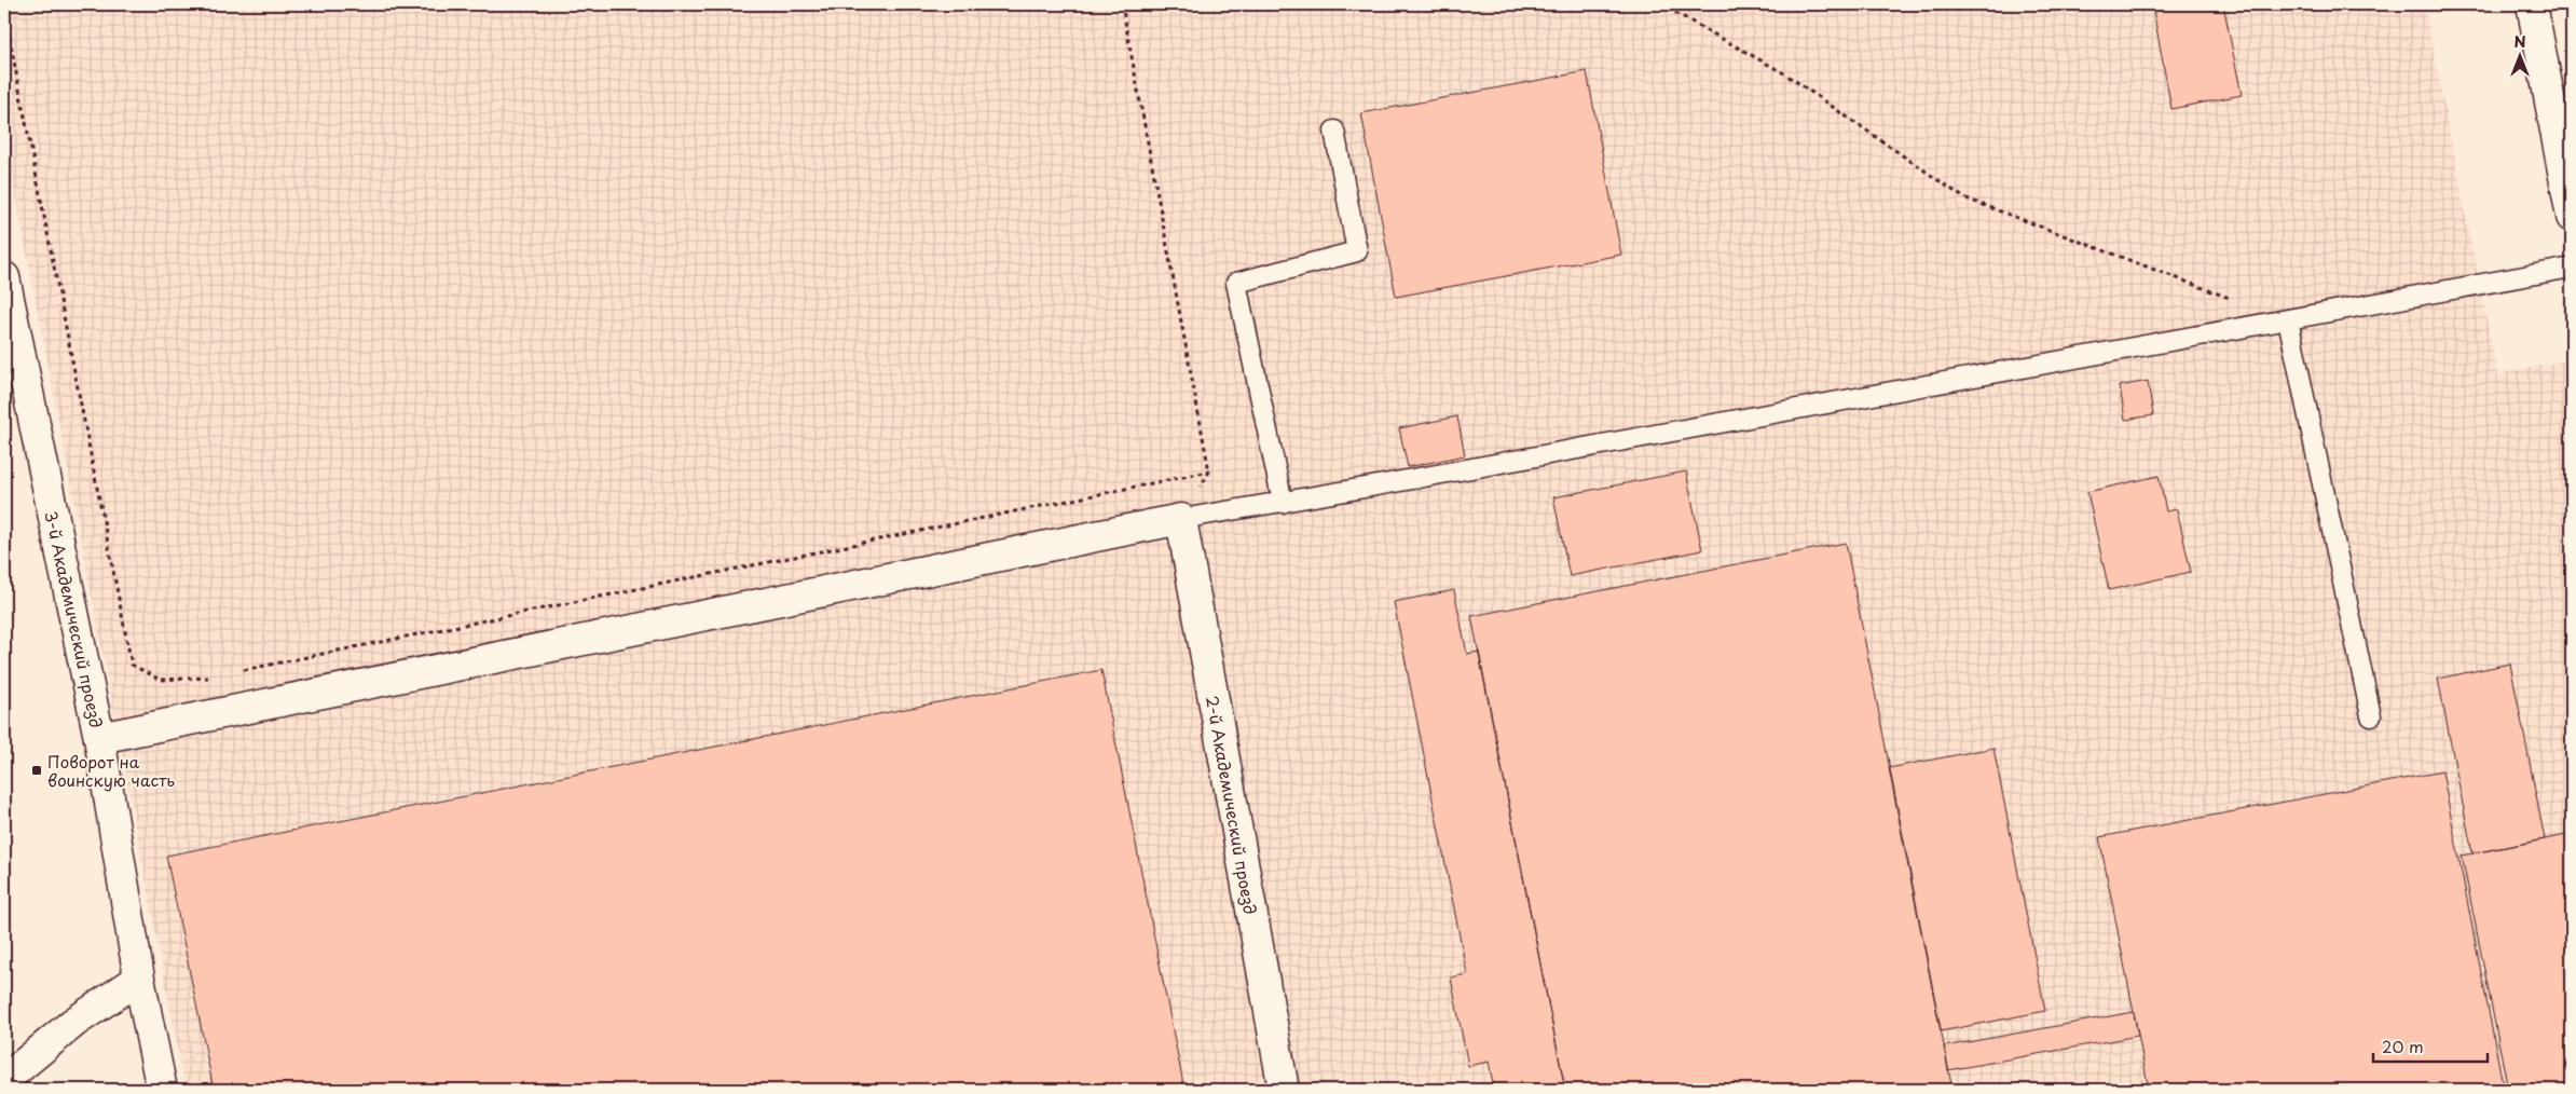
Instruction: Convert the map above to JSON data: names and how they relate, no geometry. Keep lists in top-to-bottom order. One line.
{"streets":{"street":["3-й Академический проезд","2-й Академический проезд"]},"places":{"transit":["Поворот на воинскую часть"]},"scale_bar":"20 m","north":"top"}
